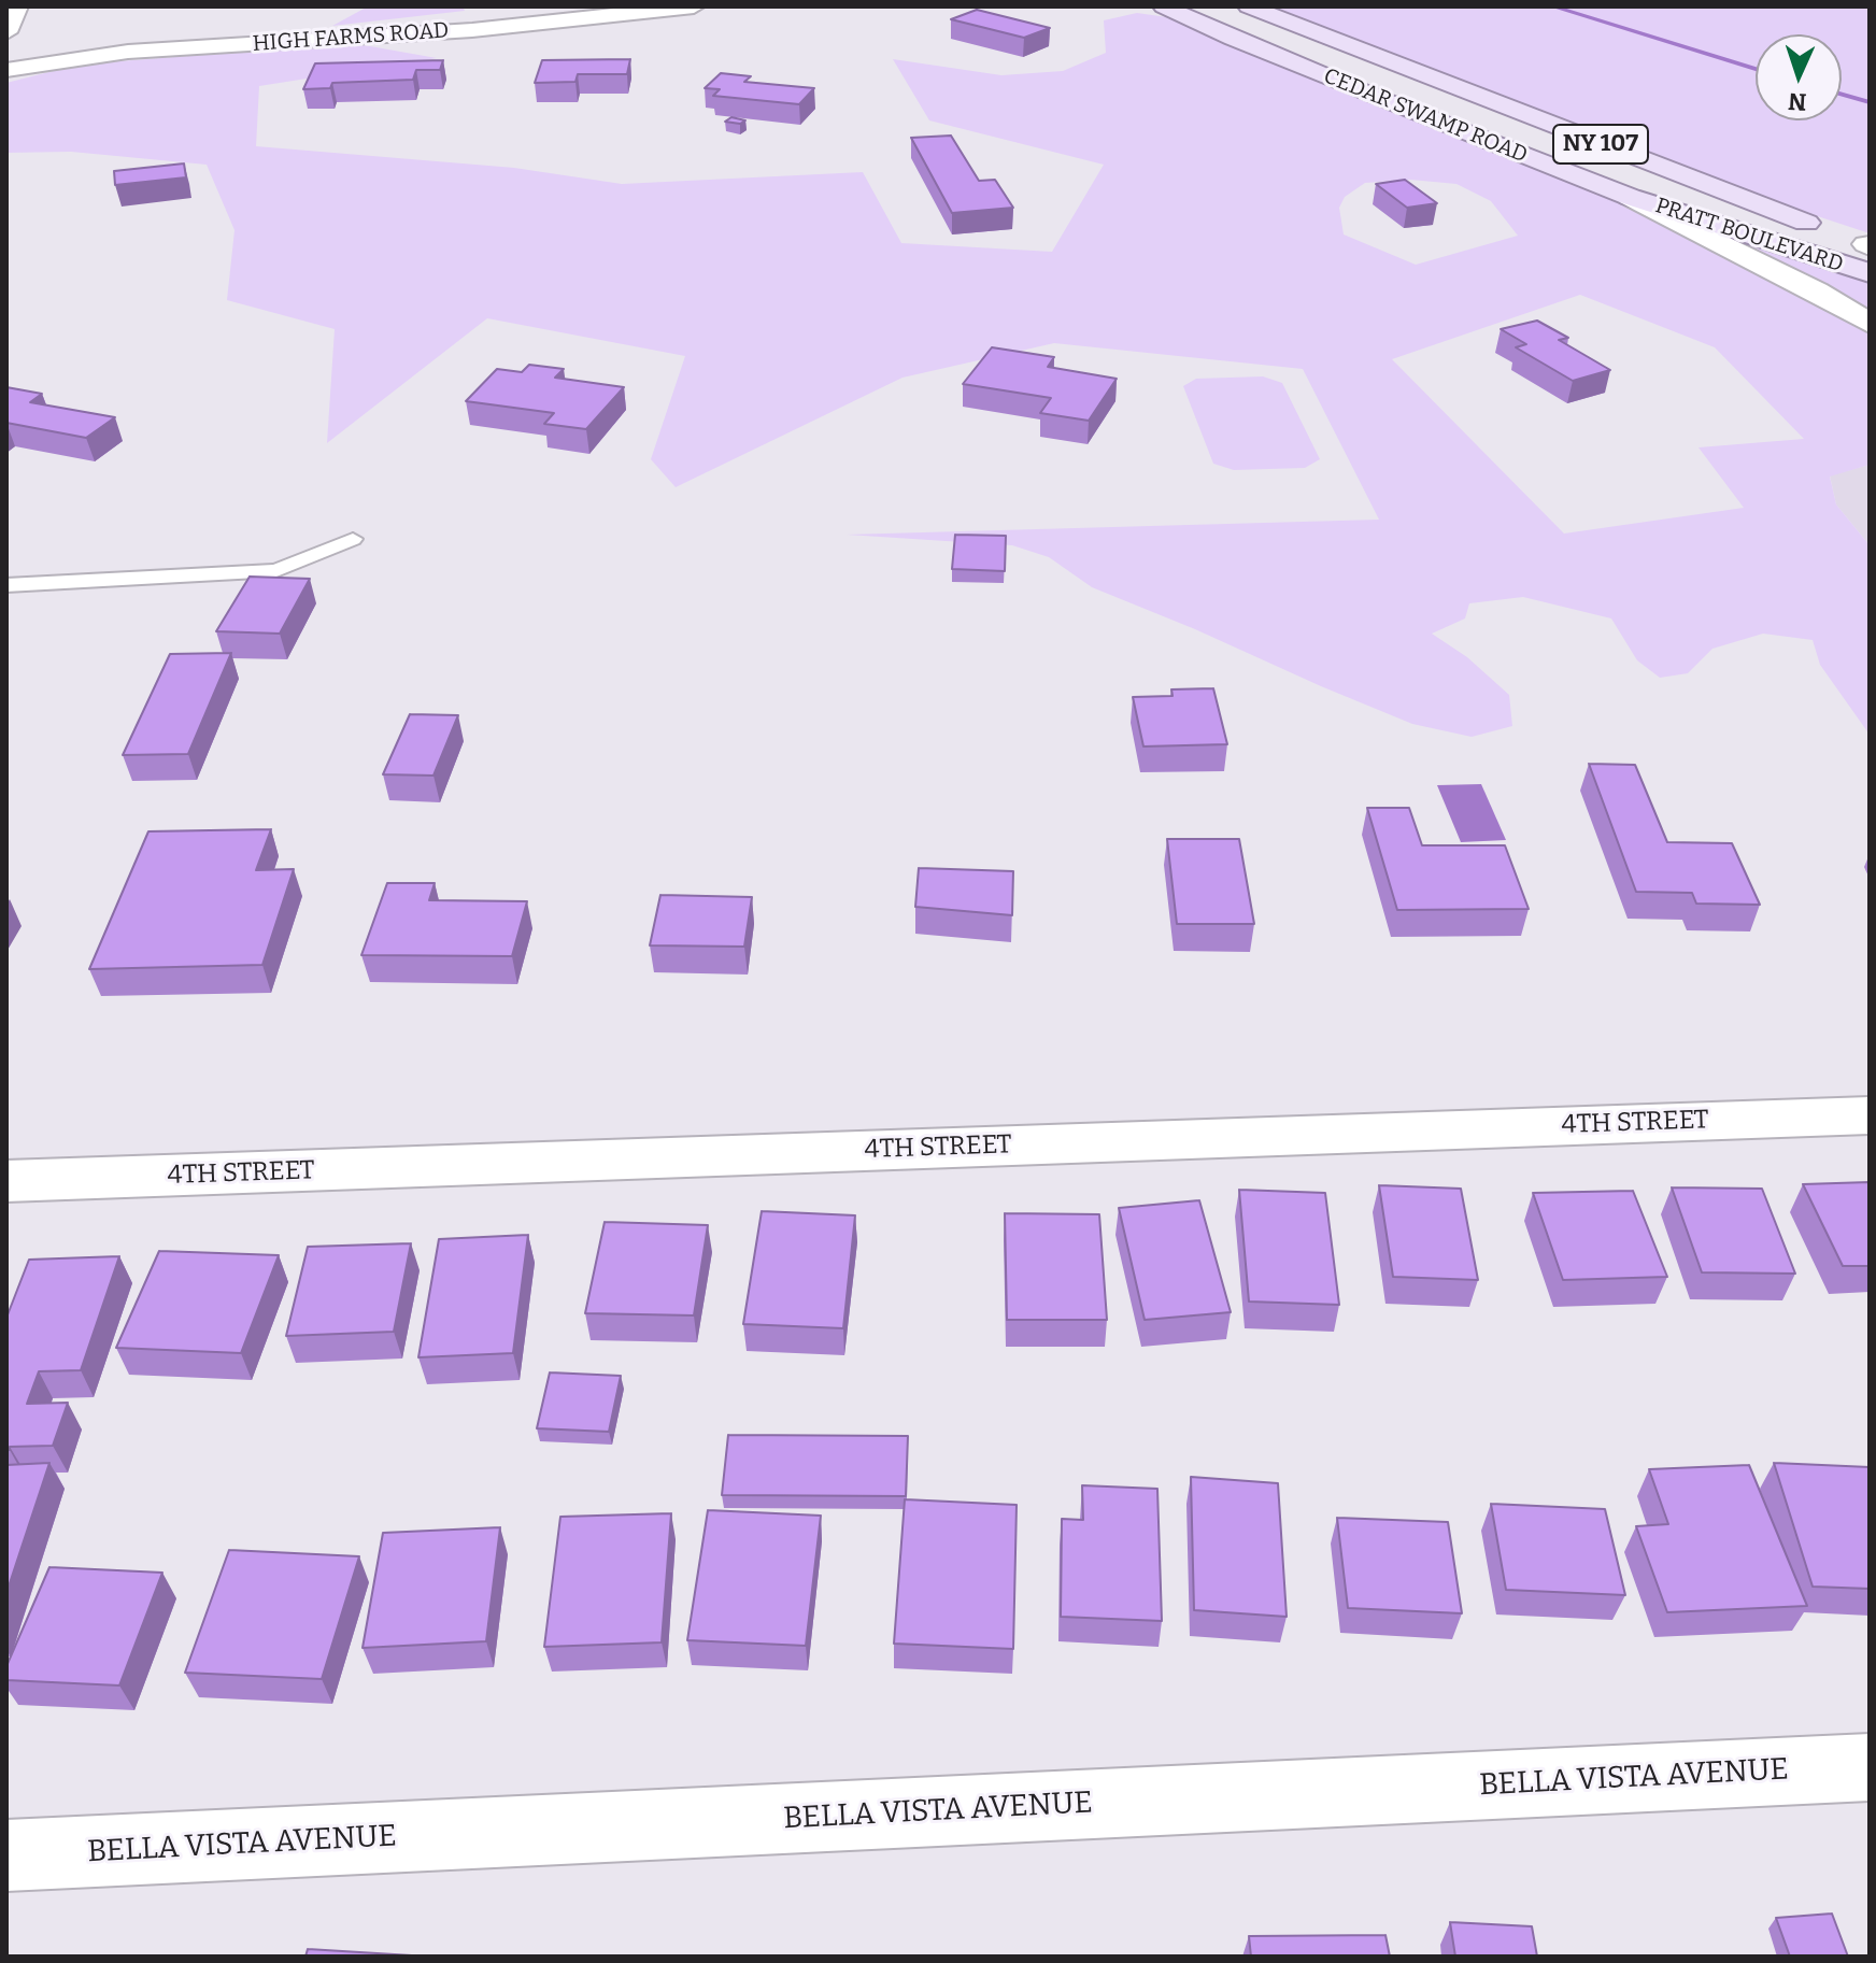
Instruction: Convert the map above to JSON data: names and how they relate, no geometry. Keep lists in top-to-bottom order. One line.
{"streets":{"main road":["CEDAR SWAMP ROAD","NY 107","PRATT BOULEVARD"],"street":["HIGH FARMS ROAD","4TH STREET","BELLA VISTA AVENUE"]},"crossings":[["CEDAR SWAMP ROAD","PRATT BOULEVARD"]],"north":"bottom"}
